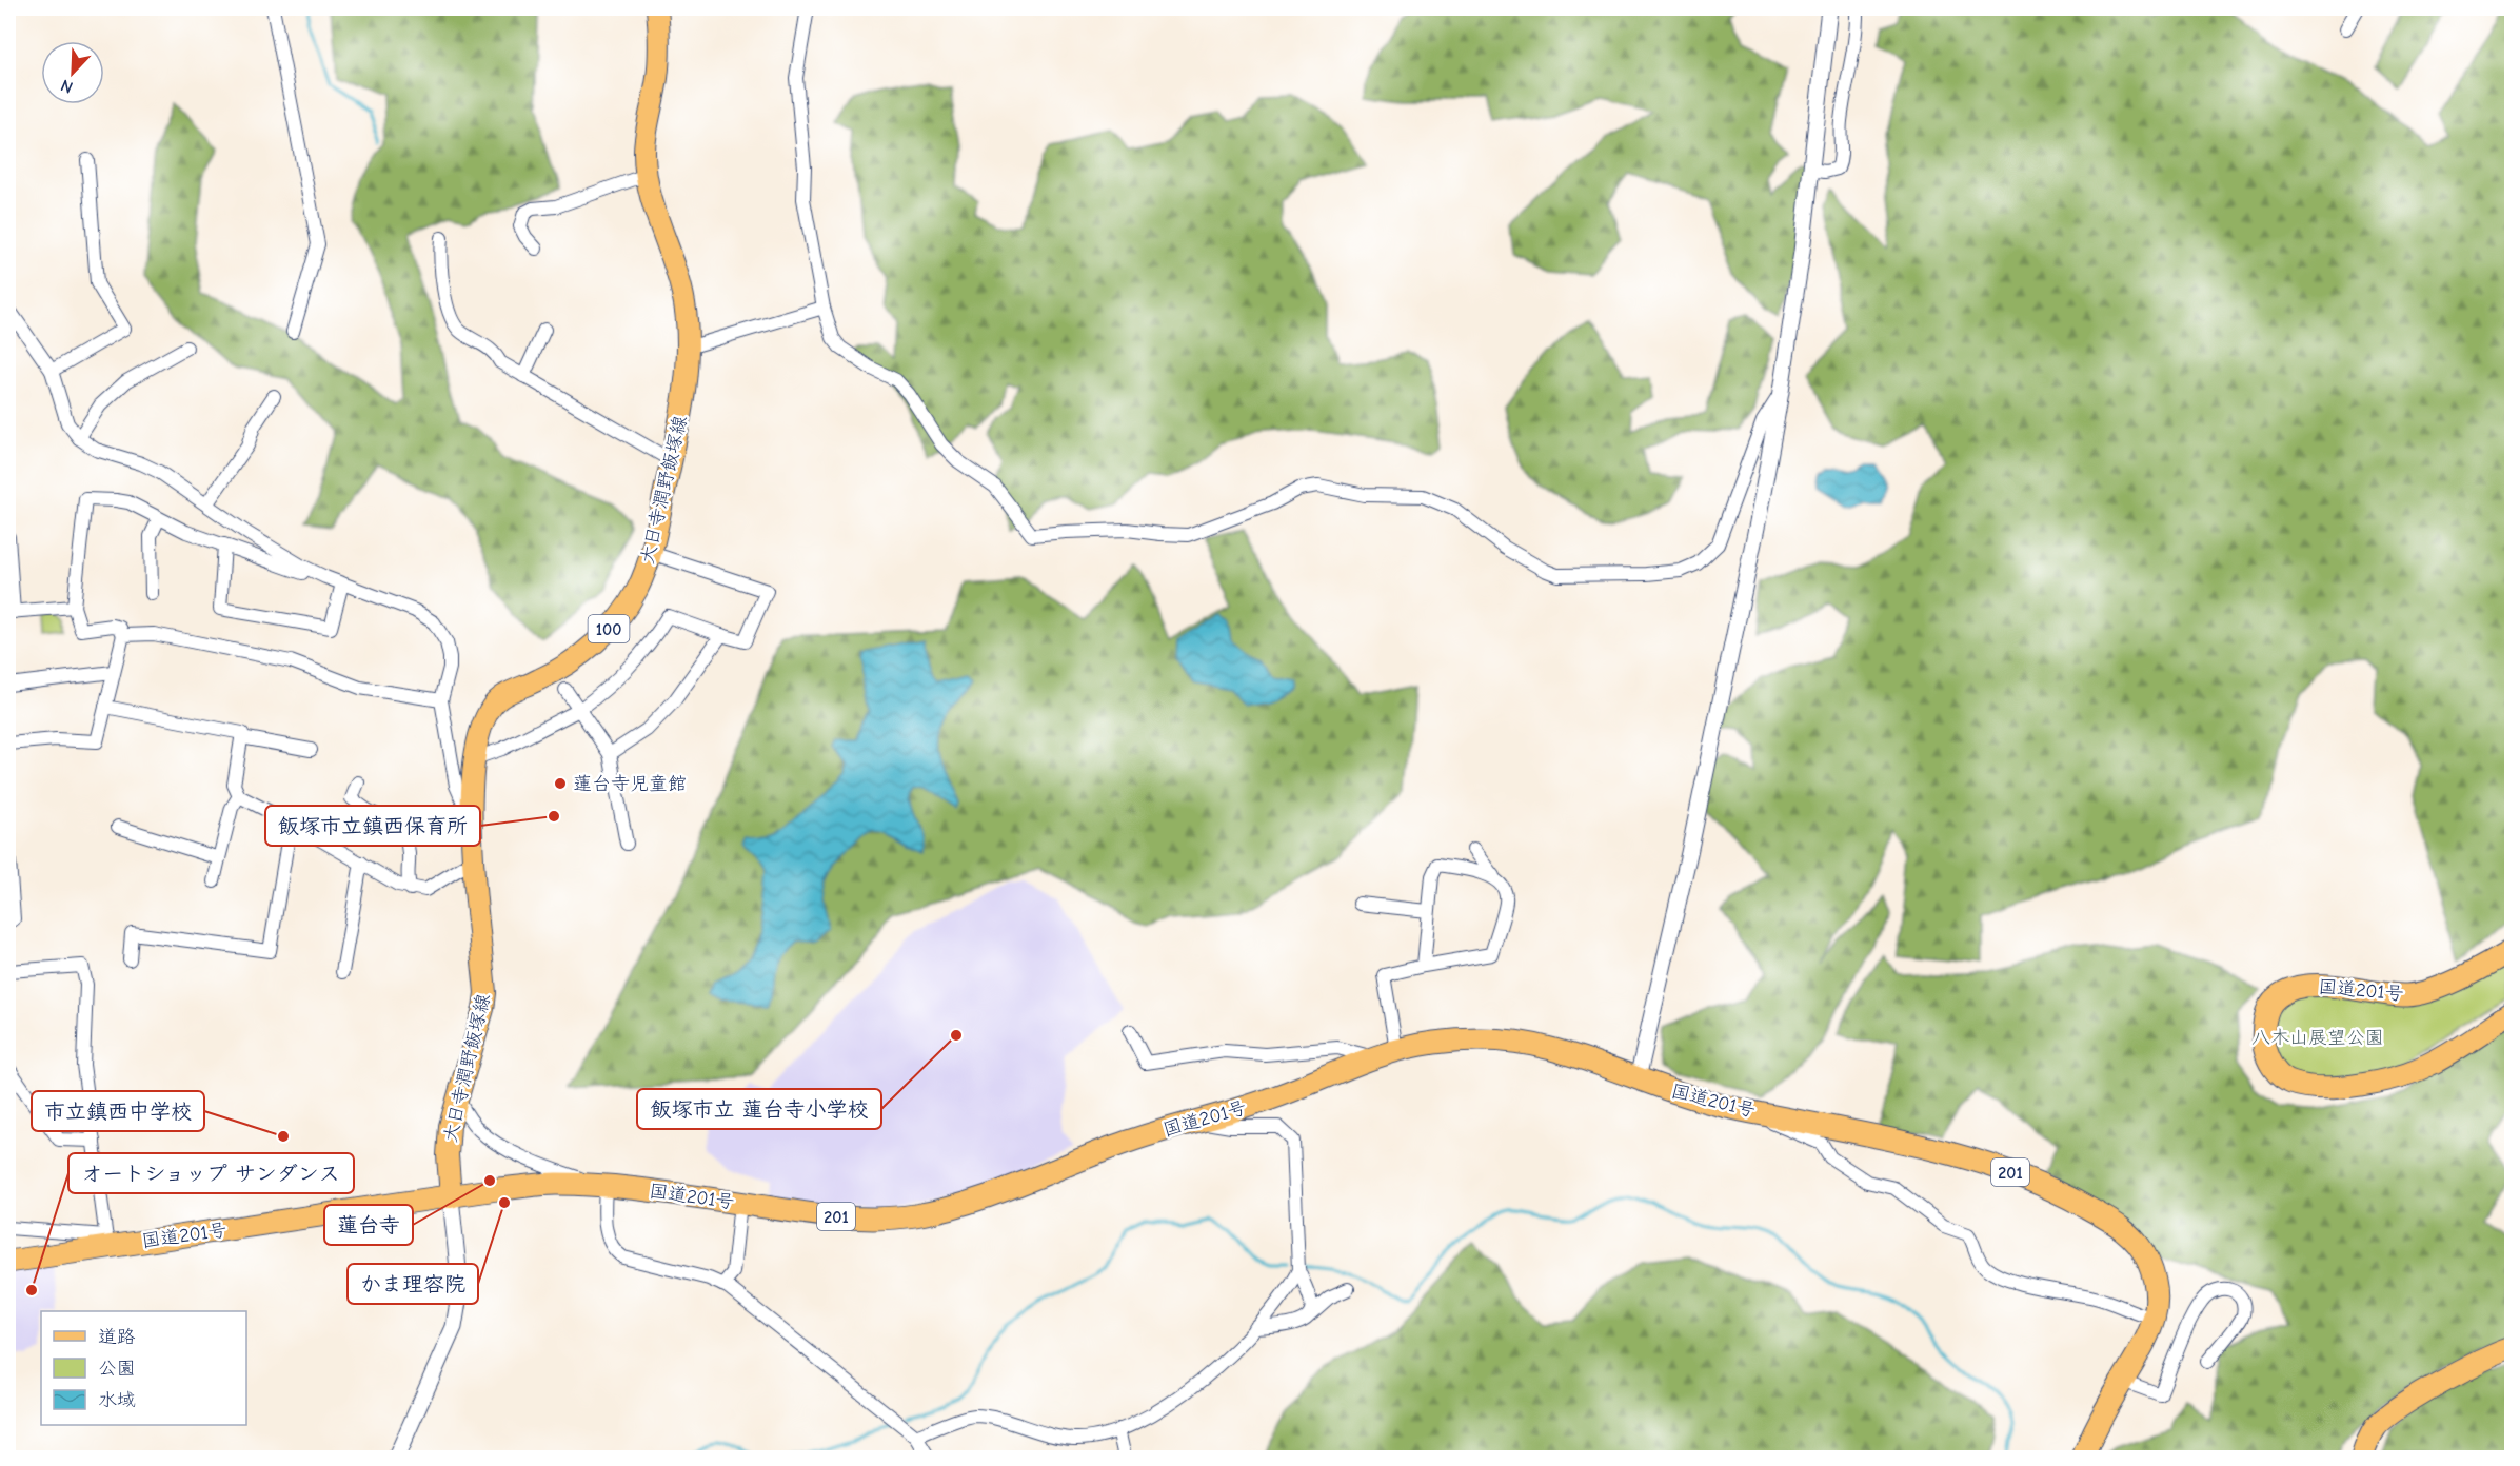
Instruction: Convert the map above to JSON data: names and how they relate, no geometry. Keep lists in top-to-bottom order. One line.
{"streets":{"highway":["国道201号","201"],"main road":["大日寺潤野飯塚線","100"]},"crossings":[["大日寺潤野飯塚線","国道201号"]],"parks":["八木山展望公園"],"places":["蓮台寺児童館","飯塚市立鎮西保育所","飯塚市立 蓮台寺小学校","市立鎮西中学校","蓮台寺","かま理容院","オートショップ サンダンス"],"legend":["道路","公園","水域"],"north":"bottom left"}
